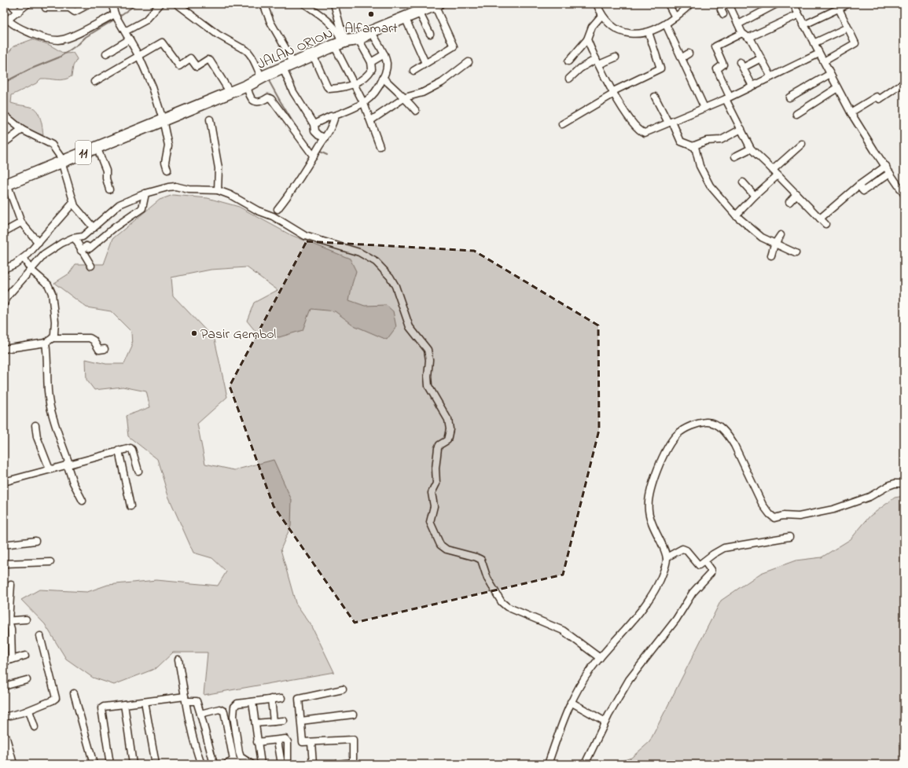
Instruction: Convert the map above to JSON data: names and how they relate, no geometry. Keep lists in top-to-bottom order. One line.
{"streets":{"highway":["JALAN ORION","11"]},"crossings":[["JALAN ORION","11"]],"places":["Alfamart","Pasir Gembol"]}
